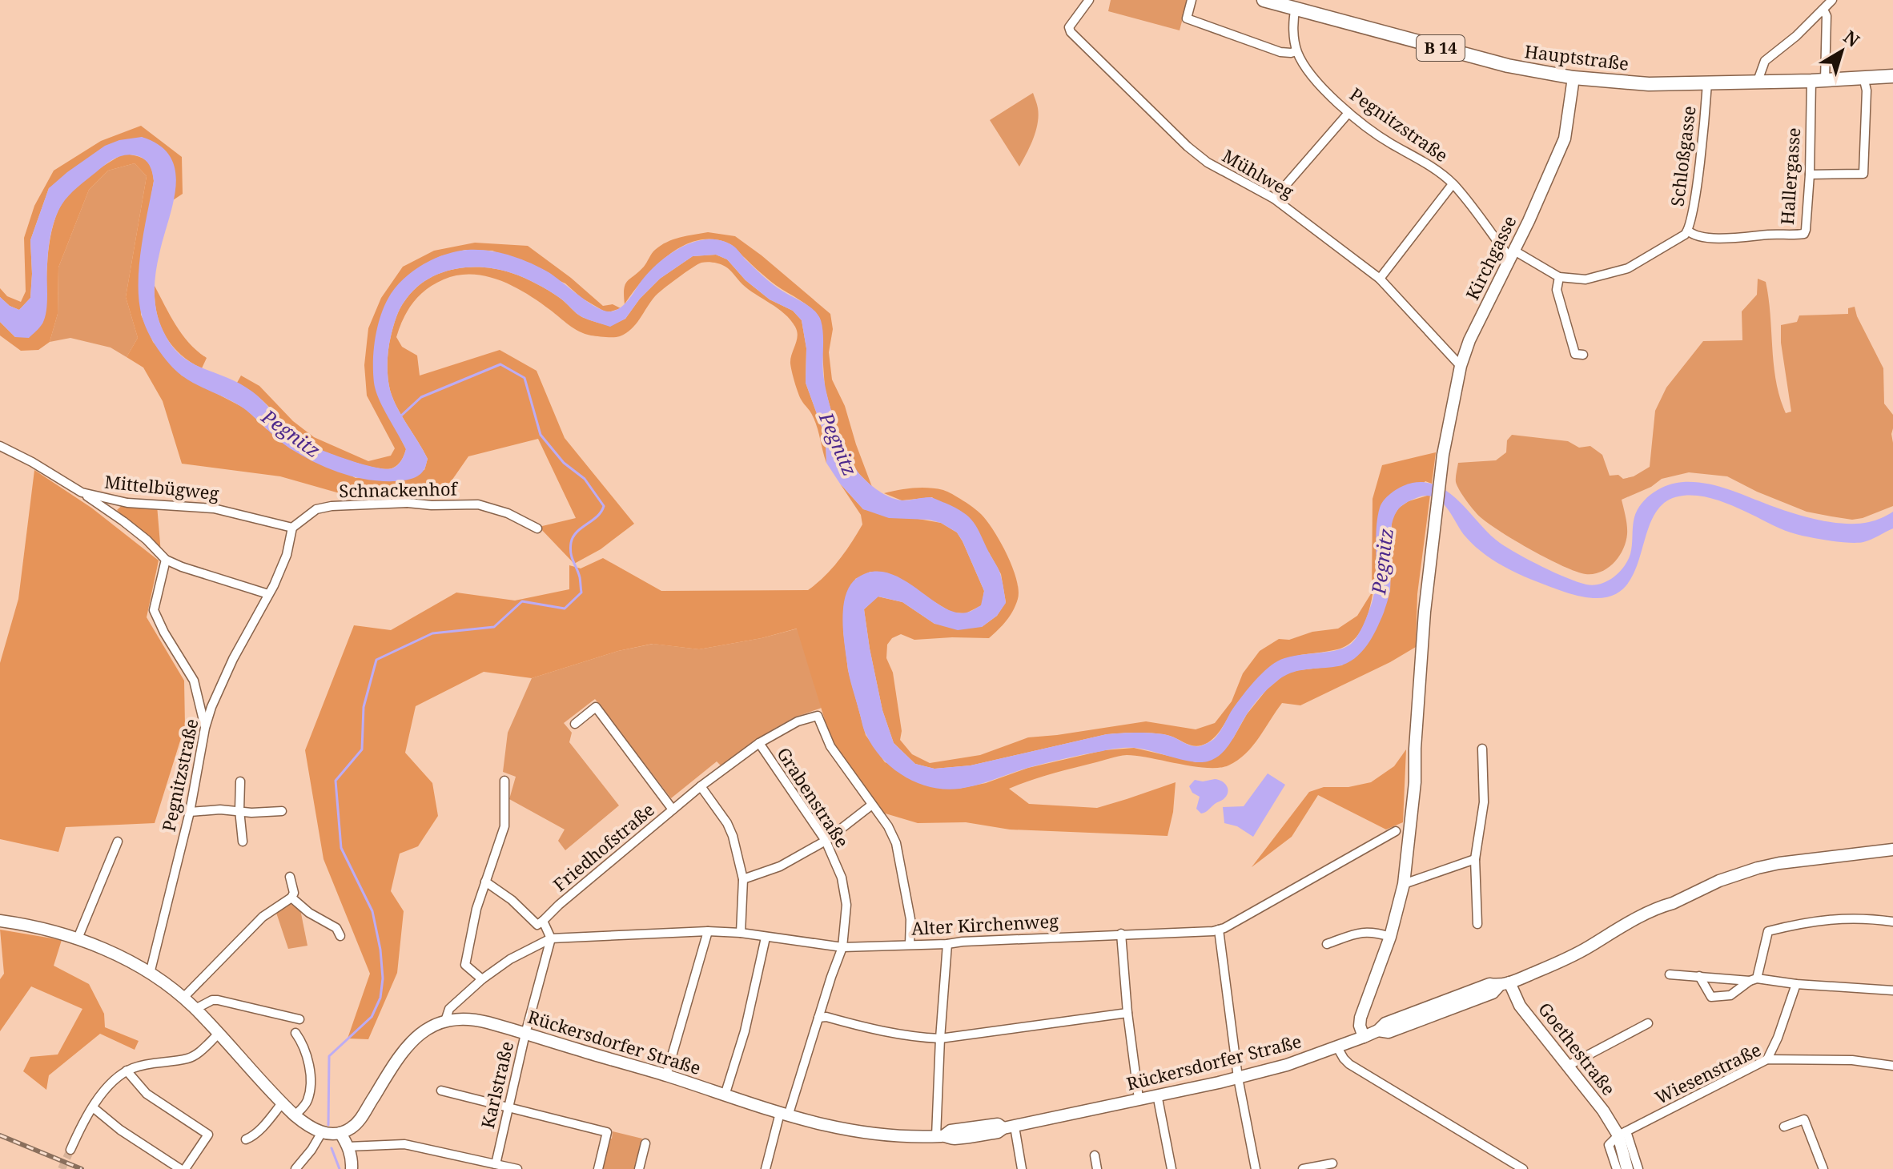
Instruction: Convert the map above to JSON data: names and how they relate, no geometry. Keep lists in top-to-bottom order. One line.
{"streets":{"main road":["B 14","Hauptstraße","Kirchgasse","Rückersdorfer Straße","Goethestraße"],"street":["Pegnitzstraße","Schloßgasse","Mühlweg","Hallergasse","Mittelbügweg","Schnackenhof","Grabenstraße","Friedhofstraße","Alter Kirchenweg","Wiesenstraße","Karlstraße"]},"crossings":[["Hauptstraße","Pegnitzstraße"],["Hauptstraße","Schloßgasse"],["Hauptstraße","Hallergasse"],["Hauptstraße","Kirchgasse"],["Pegnitzstraße","Schloßgasse"],["Pegnitzstraße","Kirchgasse"],["Schloßgasse","Hallergasse"],["Schloßgasse","Kirchgasse"],["Mühlweg","Kirchgasse"],["Mittelbügweg","Schnackenhof"],["Grabenstraße","Friedhofstraße"],["Grabenstraße","Alter Kirchenweg"],["Grabenstraße","Rückersdorfer Straße"],["Alter Kirchenweg","Karlstraße"],["Rückersdorfer Straße","Goethestraße"],["Rückersdorfer Straße","Karlstraße"],["Goethestraße","Wiesenstraße"]],"water":["Pegnitz"],"north":"top right"}
